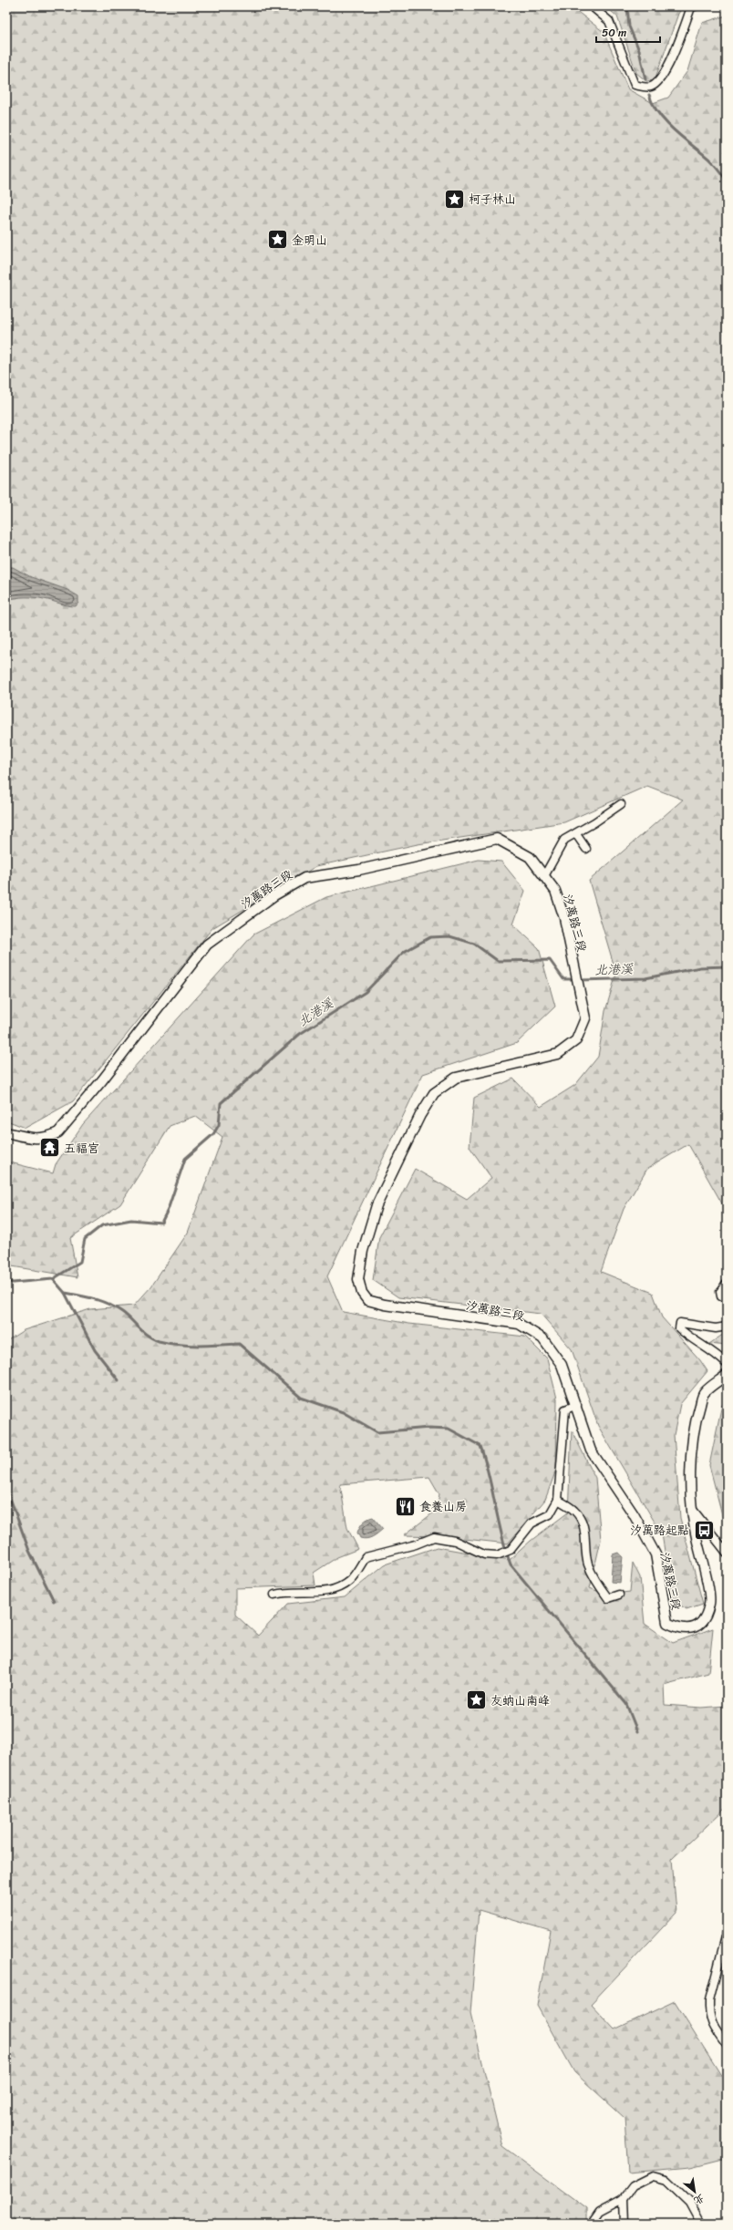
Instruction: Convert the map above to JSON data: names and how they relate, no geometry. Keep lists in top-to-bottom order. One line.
{"streets":{"street":["汐萬路三段"]},"water":["北港溪"],"places":{"place":["柯子林山","金明山","友蚋山南峰"],"temple":["五福宮"],"restaurant":["食養山房"],"bus stop":["汐萬路起點"]},"scale_bar":"50 m","north":"bottom right"}
